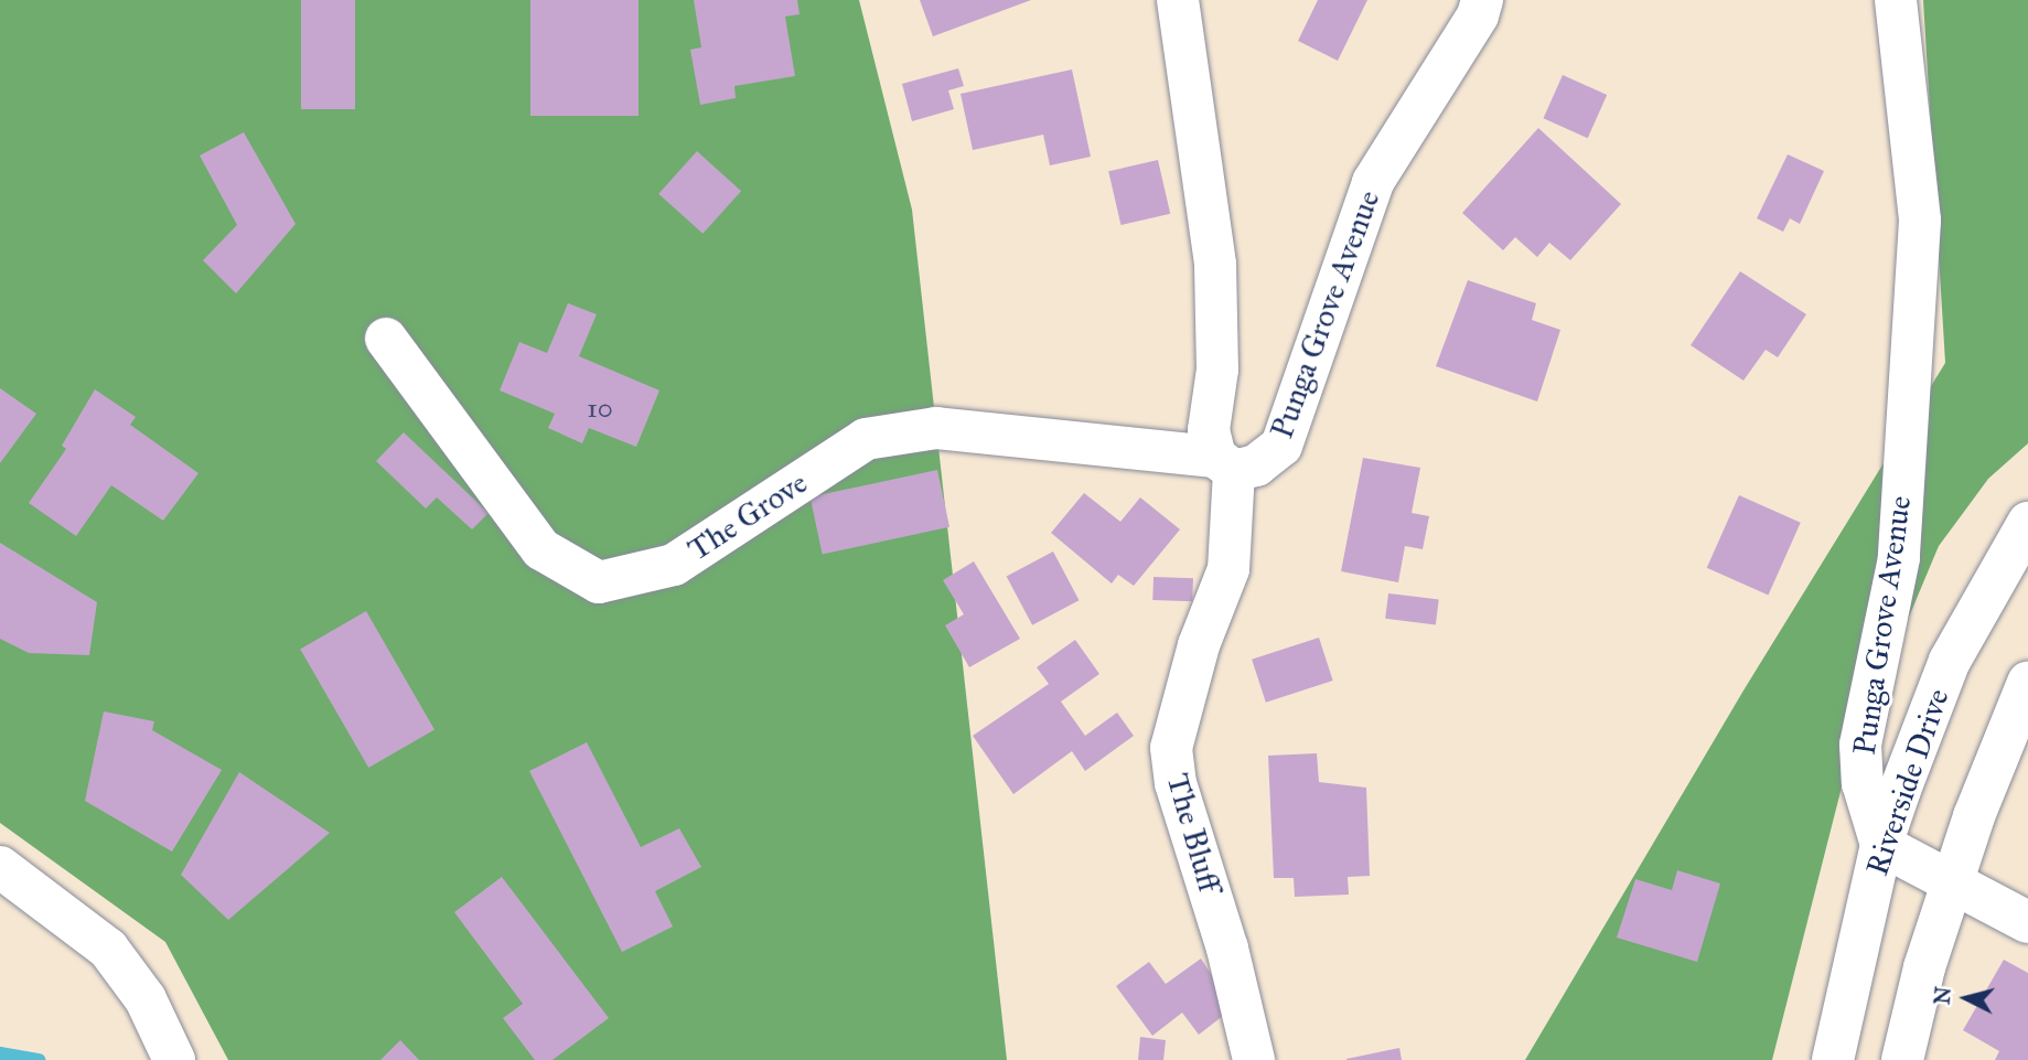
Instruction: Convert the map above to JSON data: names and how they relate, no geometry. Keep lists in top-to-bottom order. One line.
{"streets":{"street":["Punga Grove Avenue","The Grove","Riverside Drive","The Bluff"]},"crossings":[["Punga Grove Avenue","The Grove"],["Punga Grove Avenue","Riverside Drive"],["Punga Grove Avenue","The Bluff"],["The Grove","The Bluff"]],"house_numbers":["10"],"north":"left"}
